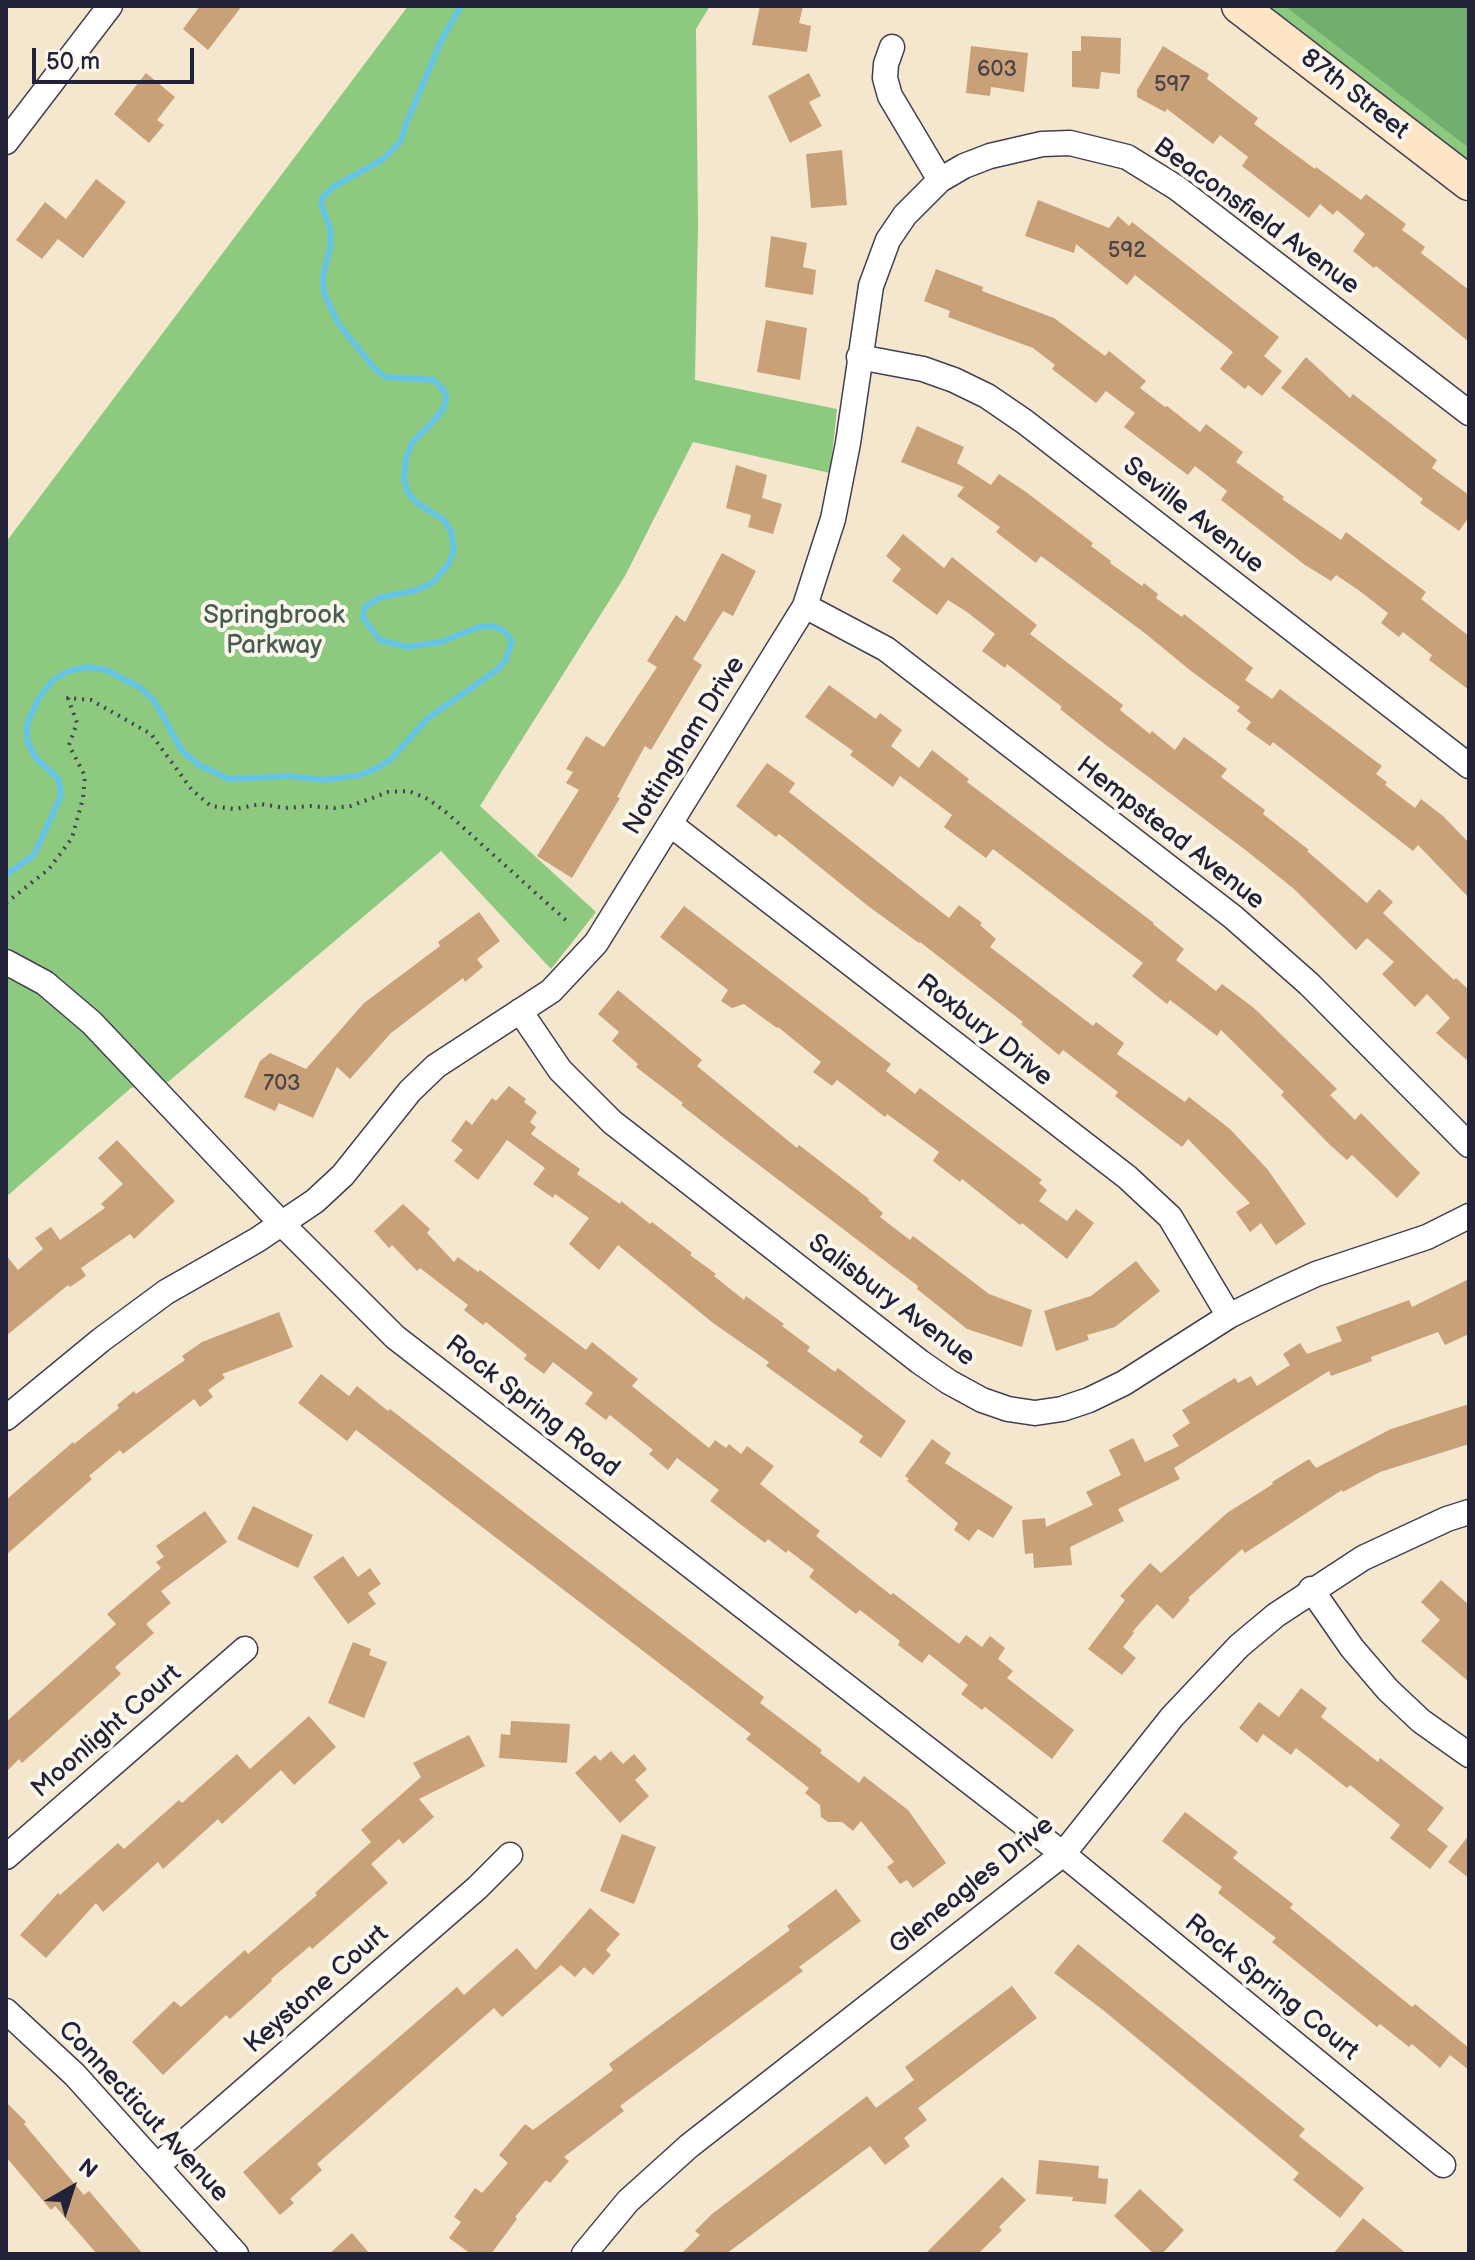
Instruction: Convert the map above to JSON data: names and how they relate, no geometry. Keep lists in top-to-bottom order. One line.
{"streets":{"street":["87th Street","Beaconsfield Avenue","Seville Avenue","Nottingham Drive","Hempstead Avenue","Roxbury Drive","Salisbury Avenue","Rock Spring Road","Moonlight Court","Gleneagles Drive","Rock Spring Court","Keystone Court","Connecticut Avenue"]},"crossings":[["Beaconsfield Avenue","Nottingham Drive"],["Seville Avenue","Nottingham Drive"],["Nottingham Drive","Hempstead Avenue"],["Nottingham Drive","Roxbury Drive"],["Nottingham Drive","Salisbury Avenue"],["Nottingham Drive","Rock Spring Road"],["Roxbury Drive","Salisbury Avenue"],["Rock Spring Road","Gleneagles Drive"],["Rock Spring Road","Rock Spring Court"],["Gleneagles Drive","Rock Spring Court"],["Keystone Court","Connecticut Avenue"]],"parks":["Springbrook Parkway"],"house_numbers":["603","597","592","703"],"scale_bar":"50 m","north":"top right"}
